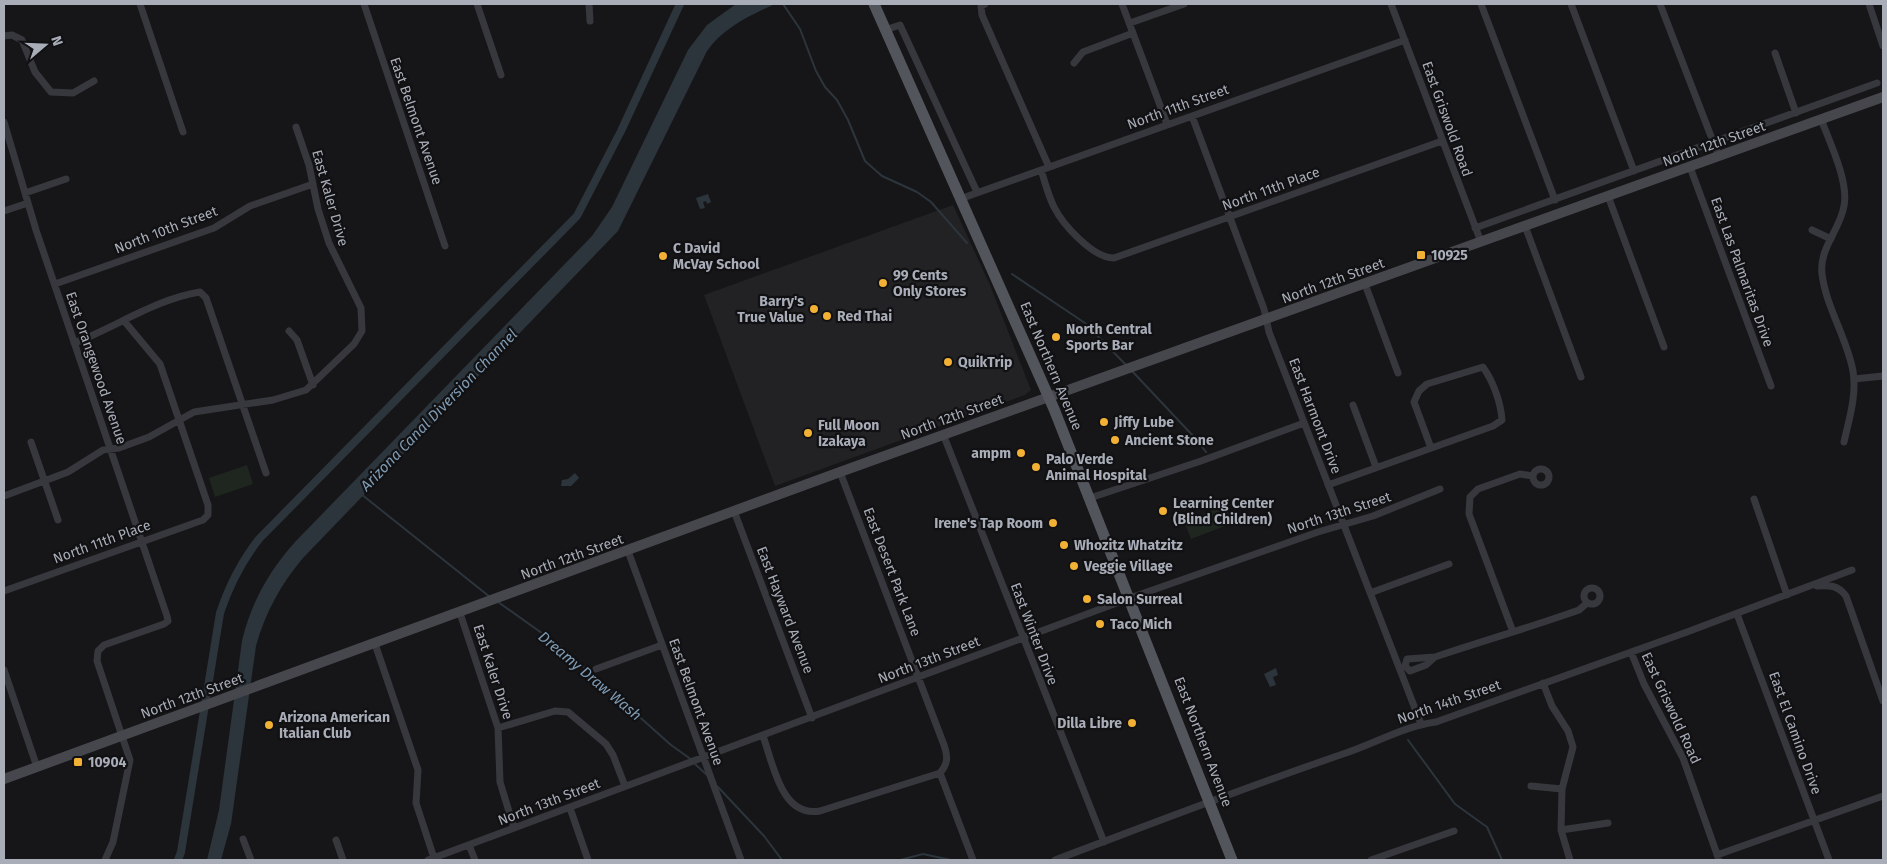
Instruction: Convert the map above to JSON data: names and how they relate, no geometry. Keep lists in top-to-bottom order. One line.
{"streets":{"main road":["East Northern Avenue"],"street":["North 11th Street","East Griswold Road","East Belmont Avenue","North 12th Street","North 11th Place","East Kaler Drive","North 10th Street","East Las Palmaritas Drive","East Orangewood Avenue","East Harmont Drive","North 13th Street","East Desert Park Lane","East Hayward Avenue","East Winter Drive","North 14th Street","East El Camino Drive"]},"crossings":[["North 11th Street","East Griswold Road"],["North 11th Street","North 11th Place"],["North 11th Street","East Northern Avenue"],["North 11th Street","East Harmont Drive"],["East Griswold Road","North 12th Street"],["East Griswold Road","North 11th Place"],["East Griswold Road","North 14th Street"],["East Belmont Avenue","North 12th Street"],["East Belmont Avenue","North 13th Street"],["North 12th Street","East Kaler Drive"],["North 12th Street","East Las Palmaritas Drive"],["North 12th Street","East Northern Avenue"],["North 12th Street","East Orangewood Avenue"],["North 12th Street","East Harmont Drive"],["North 12th Street","East Desert Park Lane"],["North 12th Street","East Hayward Avenue"],["North 12th Street","East Winter Drive"],["North 11th Place","East Orangewood Avenue"],["North 11th Place","East Harmont Drive"],["East Kaler Drive","North 10th Street"],["East Kaler Drive","North 13th Street"],["North 10th Street","East Orangewood Avenue"],["East Northern Avenue","North 13th Street"],["East Northern Avenue","North 14th Street"],["East Harmont Drive","North 13th Street"],["East Harmont Drive","North 14th Street"],["North 13th Street","East Desert Park Lane"],["North 13th Street","East Hayward Avenue"],["North 13th Street","East Winter Drive"],["East Winter Drive","North 14th Street"],["North 14th Street","East El Camino Drive"]],"water":["Arizona Canal Diversion Channel","Dreamy Draw Wash"],"places":{"transit":["10925","10904"],"other":["C David McVay School","99 Cents Only Stores","Barry's True Value","Red Thai","North Central Sports Bar","QuikTrip","Jiffy Lube","Full Moon Izakaya","Ancient Stone","ampm","Palo Verde Animal Hospital","Learning Center (Blind Children)","Irene's Tap Room","Whozitz Whatzitz","Veggie Village","Salon Surreal","Taco Mich","Dilla Libre","Arizona American Italian Club"]},"north":"right"}
